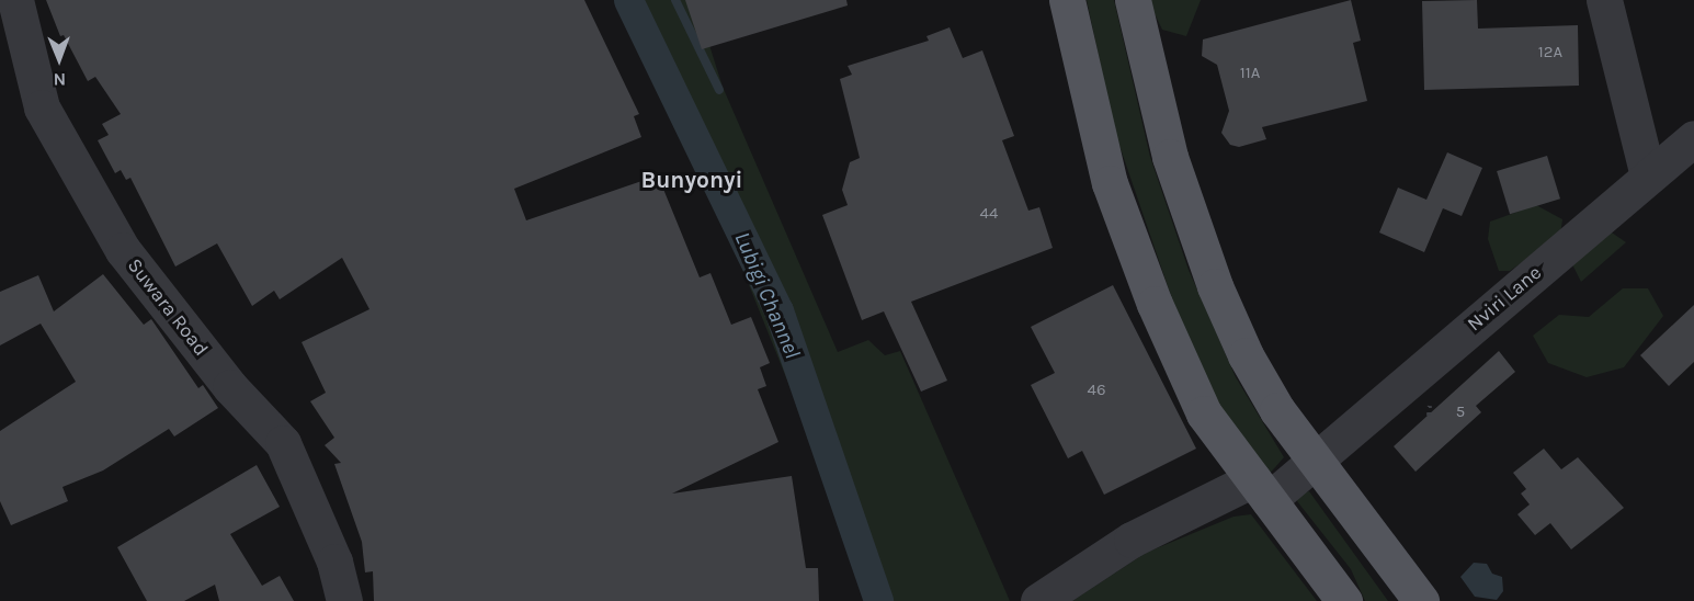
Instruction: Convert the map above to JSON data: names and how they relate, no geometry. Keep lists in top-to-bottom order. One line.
{"streets":{"street":["Nviri Lane","Suwara Road"]},"districts":["Bunyonyi"],"water":["Lubigi Channel"],"house_numbers":["12A","11A","44","46","5"],"north":"bottom"}
